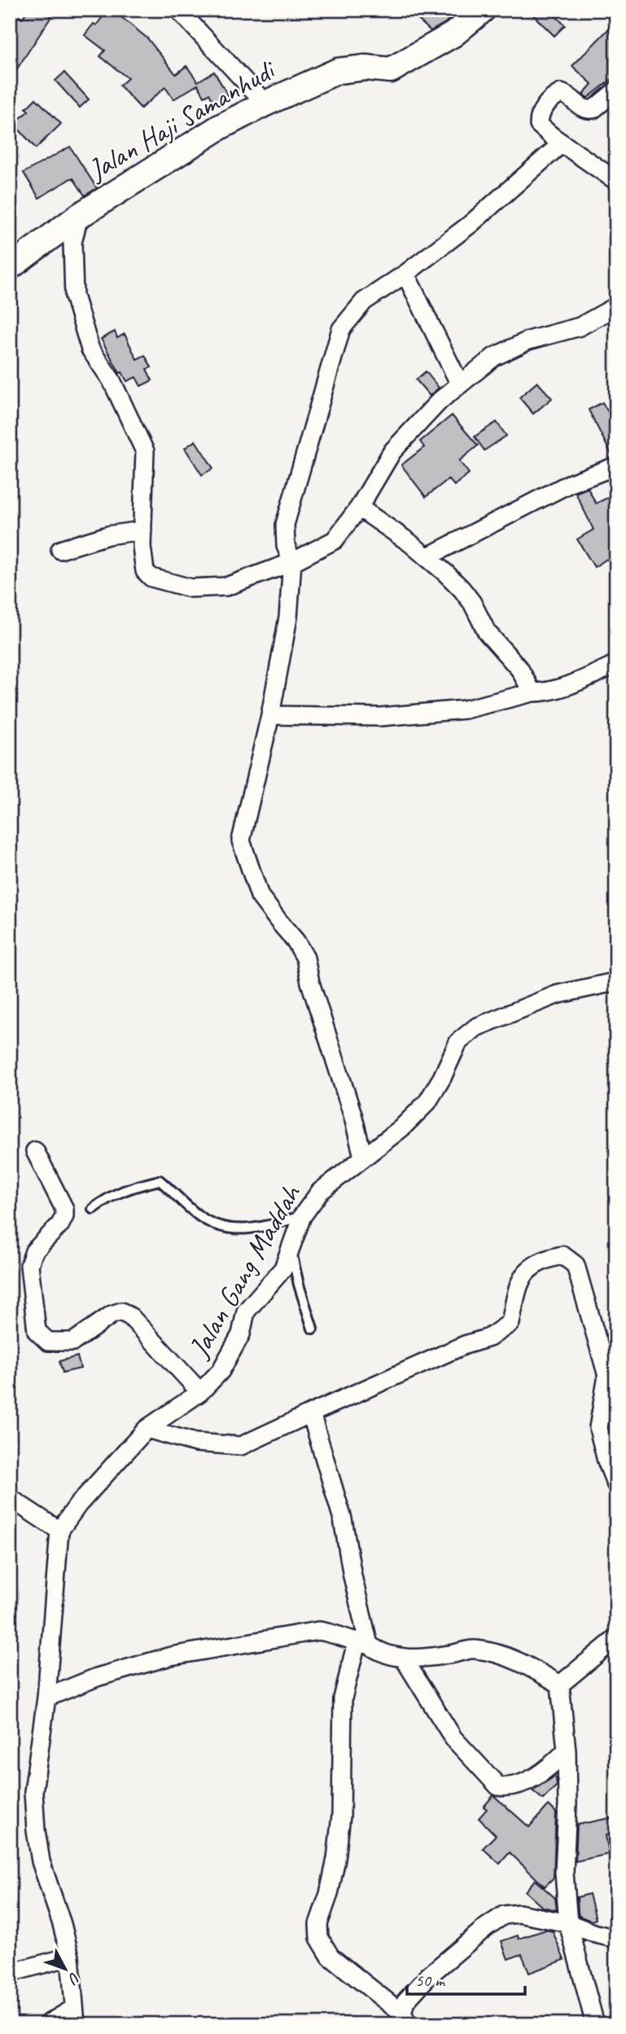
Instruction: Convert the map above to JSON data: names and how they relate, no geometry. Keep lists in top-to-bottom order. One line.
{"streets":{"street":["Jalan Haji Samanhudi","Jalan Gang Maddah"]},"scale_bar":"50 m","north":"bottom right"}
